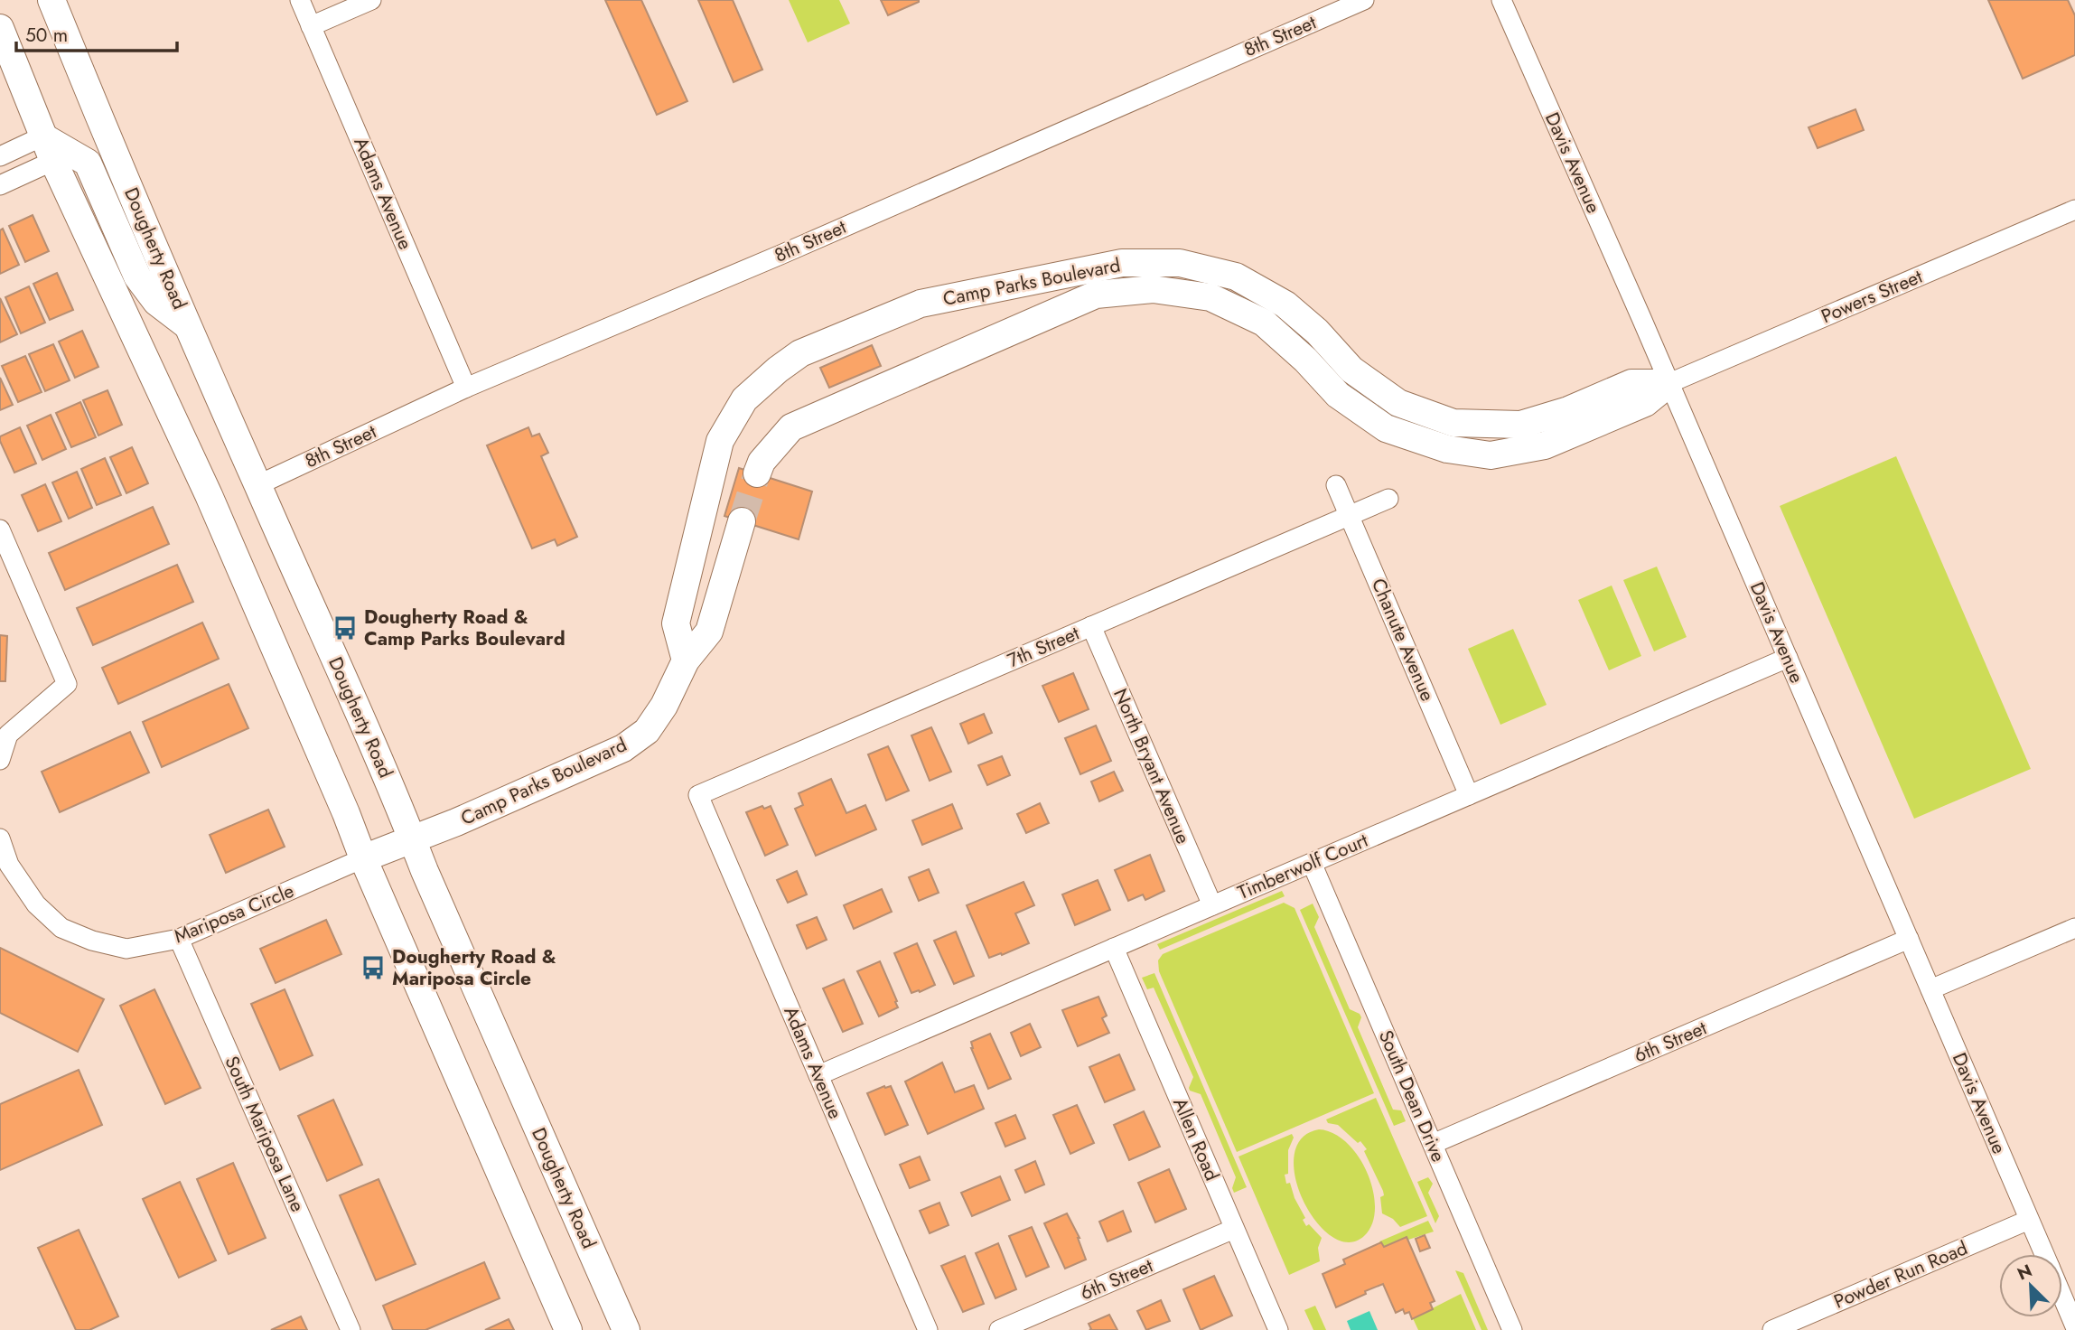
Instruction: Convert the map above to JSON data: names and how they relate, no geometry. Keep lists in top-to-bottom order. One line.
{"streets":{"main road":["Dougherty Road","Camp Parks Boulevard"],"street":["8th Street","Davis Avenue","Adams Avenue","Powers Street","Chanute Avenue","7th Street","North Bryant Avenue","Timberwolf Court","Mariposa Circle","6th Street","South Dean Drive","South Mariposa Lane","Allen Road","Powder Run Road"]},"crossings":[["8th Street","Adams Avenue"],["8th Street","Dougherty Road"],["Davis Avenue","Camp Parks Boulevard"],["Davis Avenue","Powers Street"],["Davis Avenue","Timberwolf Court"],["Davis Avenue","6th Street"],["Davis Avenue","Powder Run Road"],["Adams Avenue","7th Street"],["Adams Avenue","Timberwolf Court"],["Dougherty Road","Camp Parks Boulevard"],["Camp Parks Boulevard","Powers Street"],["Camp Parks Boulevard","Mariposa Circle"],["Chanute Avenue","7th Street"],["Chanute Avenue","Timberwolf Court"],["7th Street","North Bryant Avenue"],["North Bryant Avenue","Timberwolf Court"],["Timberwolf Court","South Dean Drive"],["Timberwolf Court","Allen Road"],["Mariposa Circle","South Mariposa Lane"],["6th Street","South Dean Drive"],["6th Street","Allen Road"]],"places":{"bus stop":["Dougherty Road & Camp Parks Boulevard","Dougherty Road & Mariposa Circle"]},"scale_bar":"50 m","north":"top left"}
